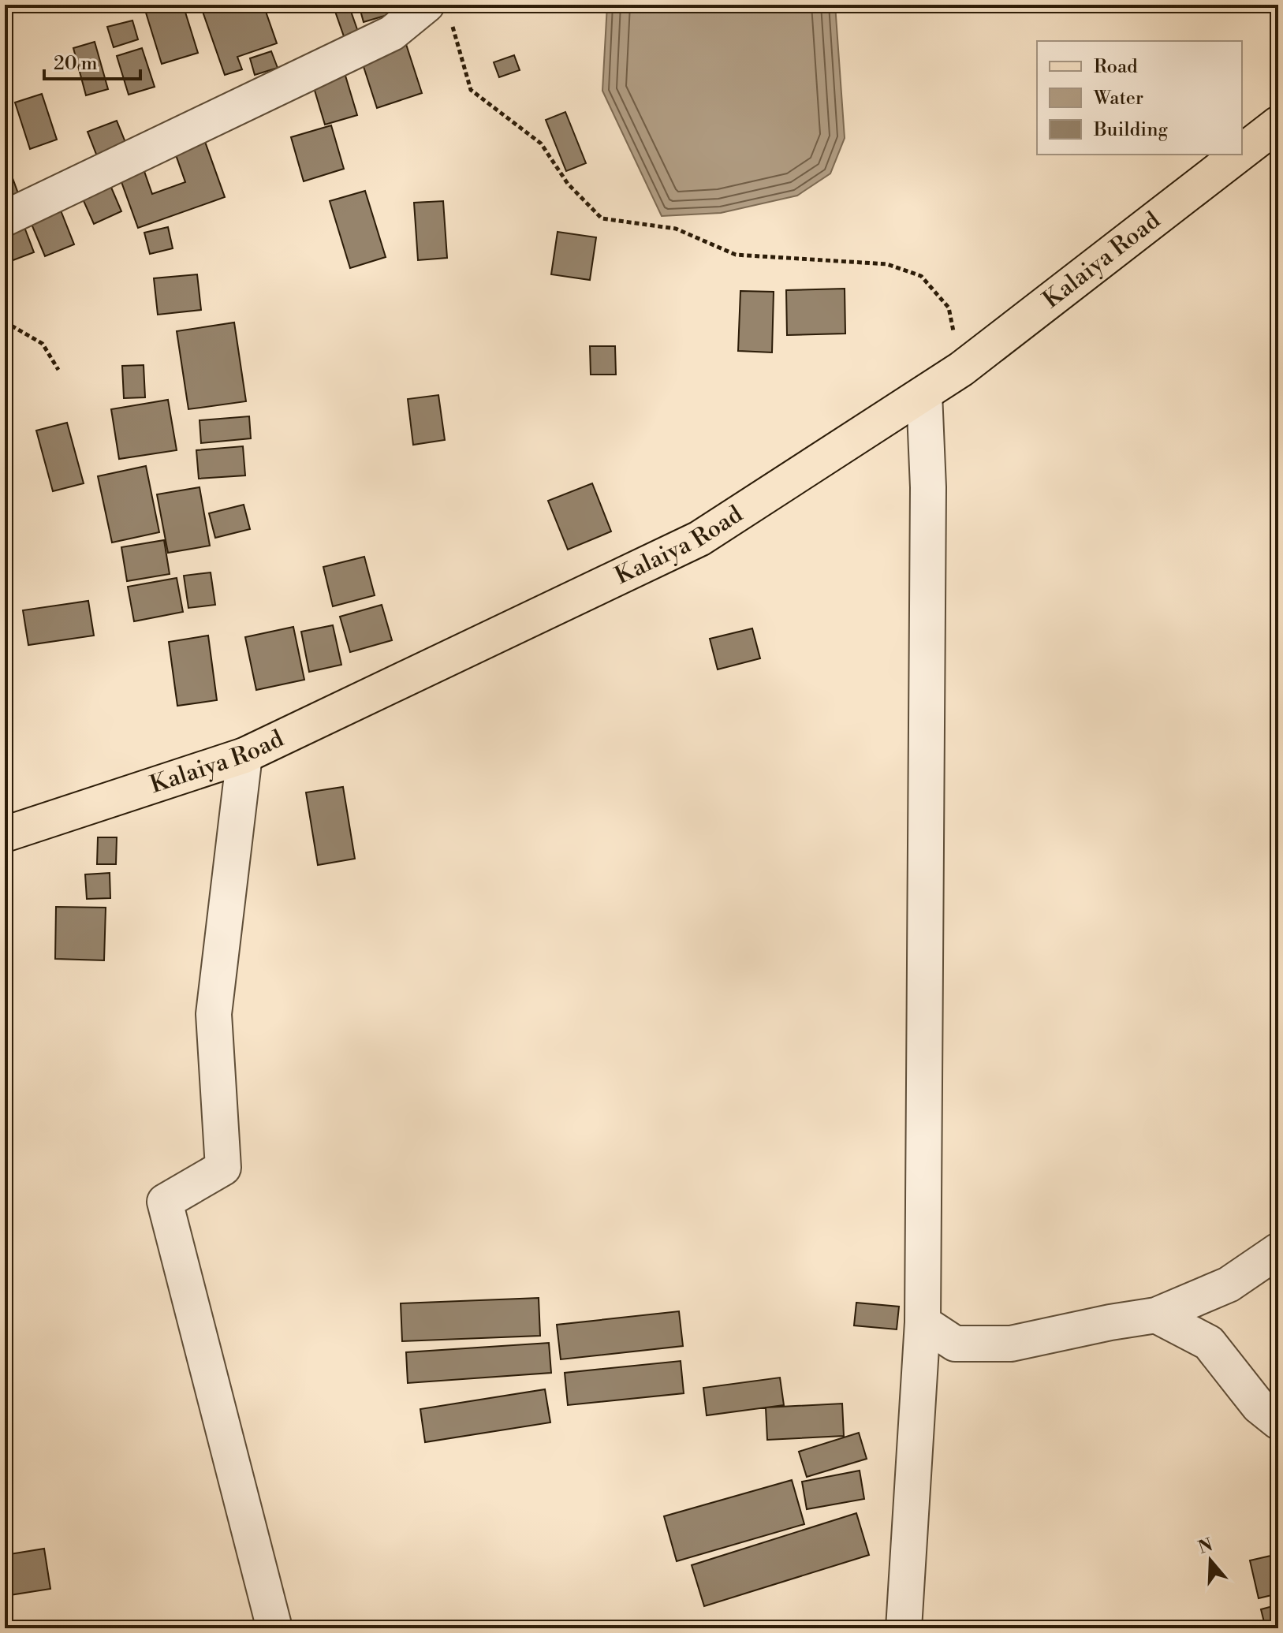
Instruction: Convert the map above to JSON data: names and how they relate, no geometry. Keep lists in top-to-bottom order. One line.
{"streets":{"main road":["Kalaiya Road"]},"legend":["Road","Water","Building"],"scale_bar":"20 m","north":"top"}
